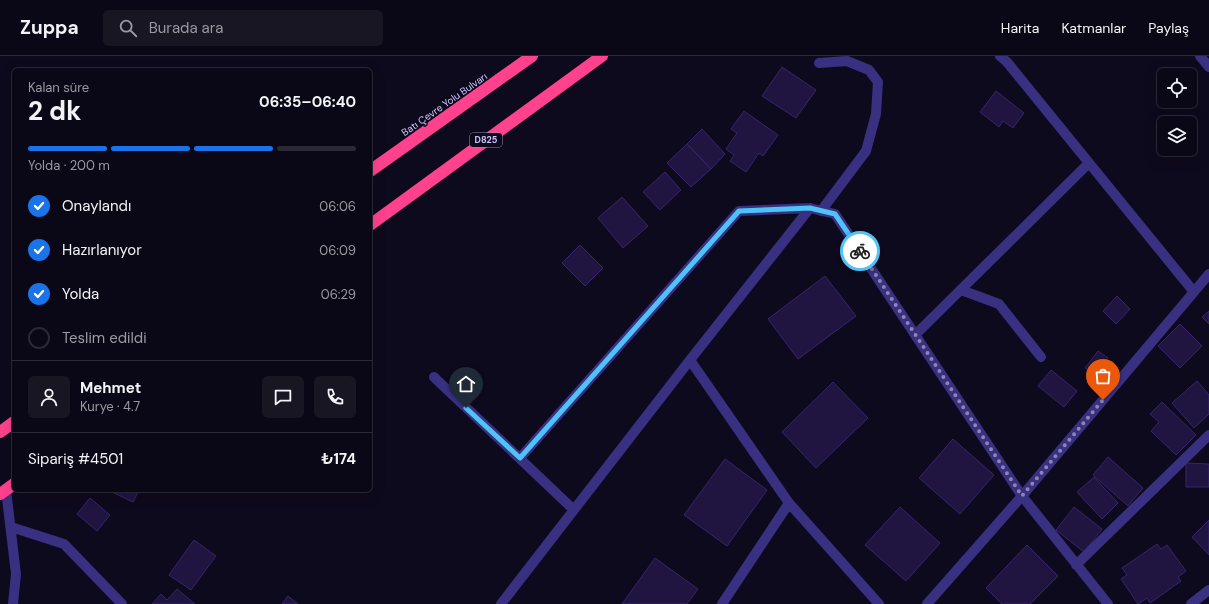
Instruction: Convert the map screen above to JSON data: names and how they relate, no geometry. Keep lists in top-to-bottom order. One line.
{"streets":{"highway":["Batı Çevre Yolu Bulvarı","D825"]},"page":{"header":"Zuppa","search":"Burada ara","nav":["Harita","Katmanlar","Paylaş"],"heading":["2 dk","Kalan süre","06:35–06:40"],"panel":["Mehmet","Kurye · 4.7","Sipariş #4501","₺174"],"bar":"Yolda · 200 m","list":[["Onaylandı","06:06"],["Hazırlanıyor","06:09"],["Yolda","06:29"],"Teslim edildi"]}}
